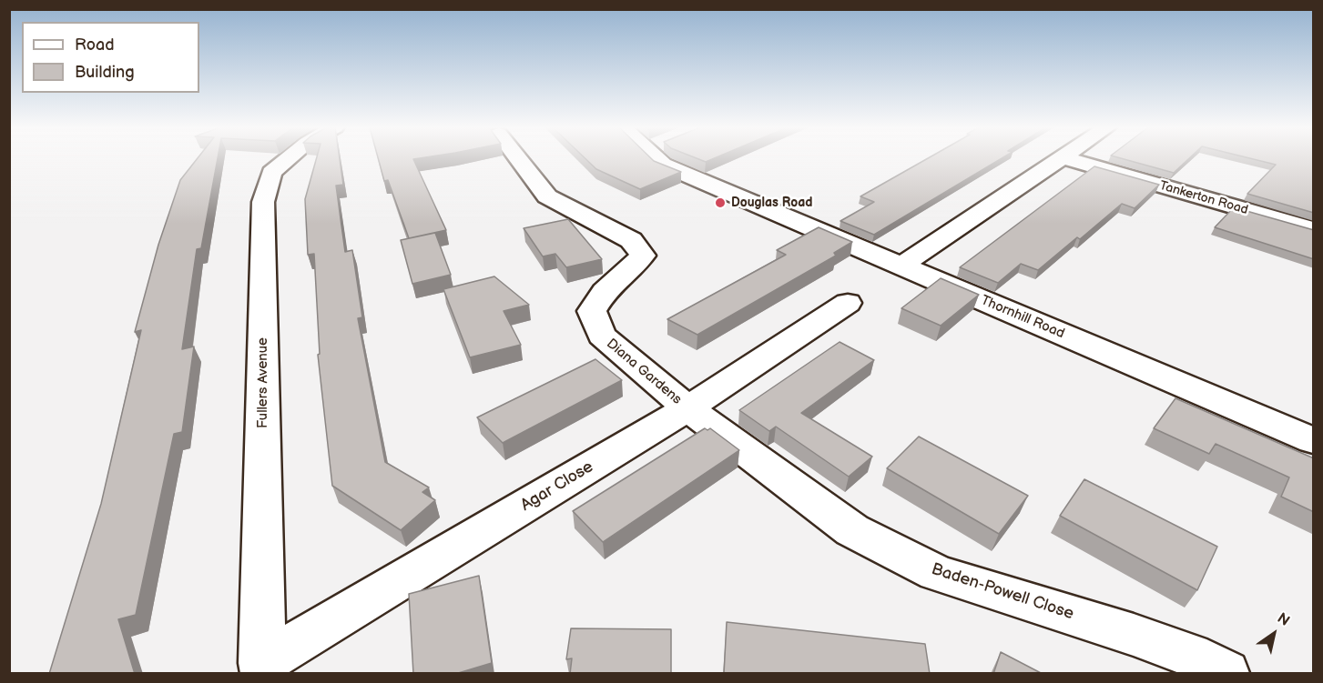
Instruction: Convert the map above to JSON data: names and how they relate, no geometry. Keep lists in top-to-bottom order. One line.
{"streets":{"street":["Tankerton Road","Thornhill Road","Diana Gardens","Fullers Avenue","Agar Close","Baden-Powell Close"]},"crossings":[["Diana Gardens","Agar Close"],["Diana Gardens","Baden-Powell Close"],["Fullers Avenue","Agar Close"],["Agar Close","Baden-Powell Close"]],"places":["Douglas Road"],"legend":["Road","Building"],"north":"top right"}
